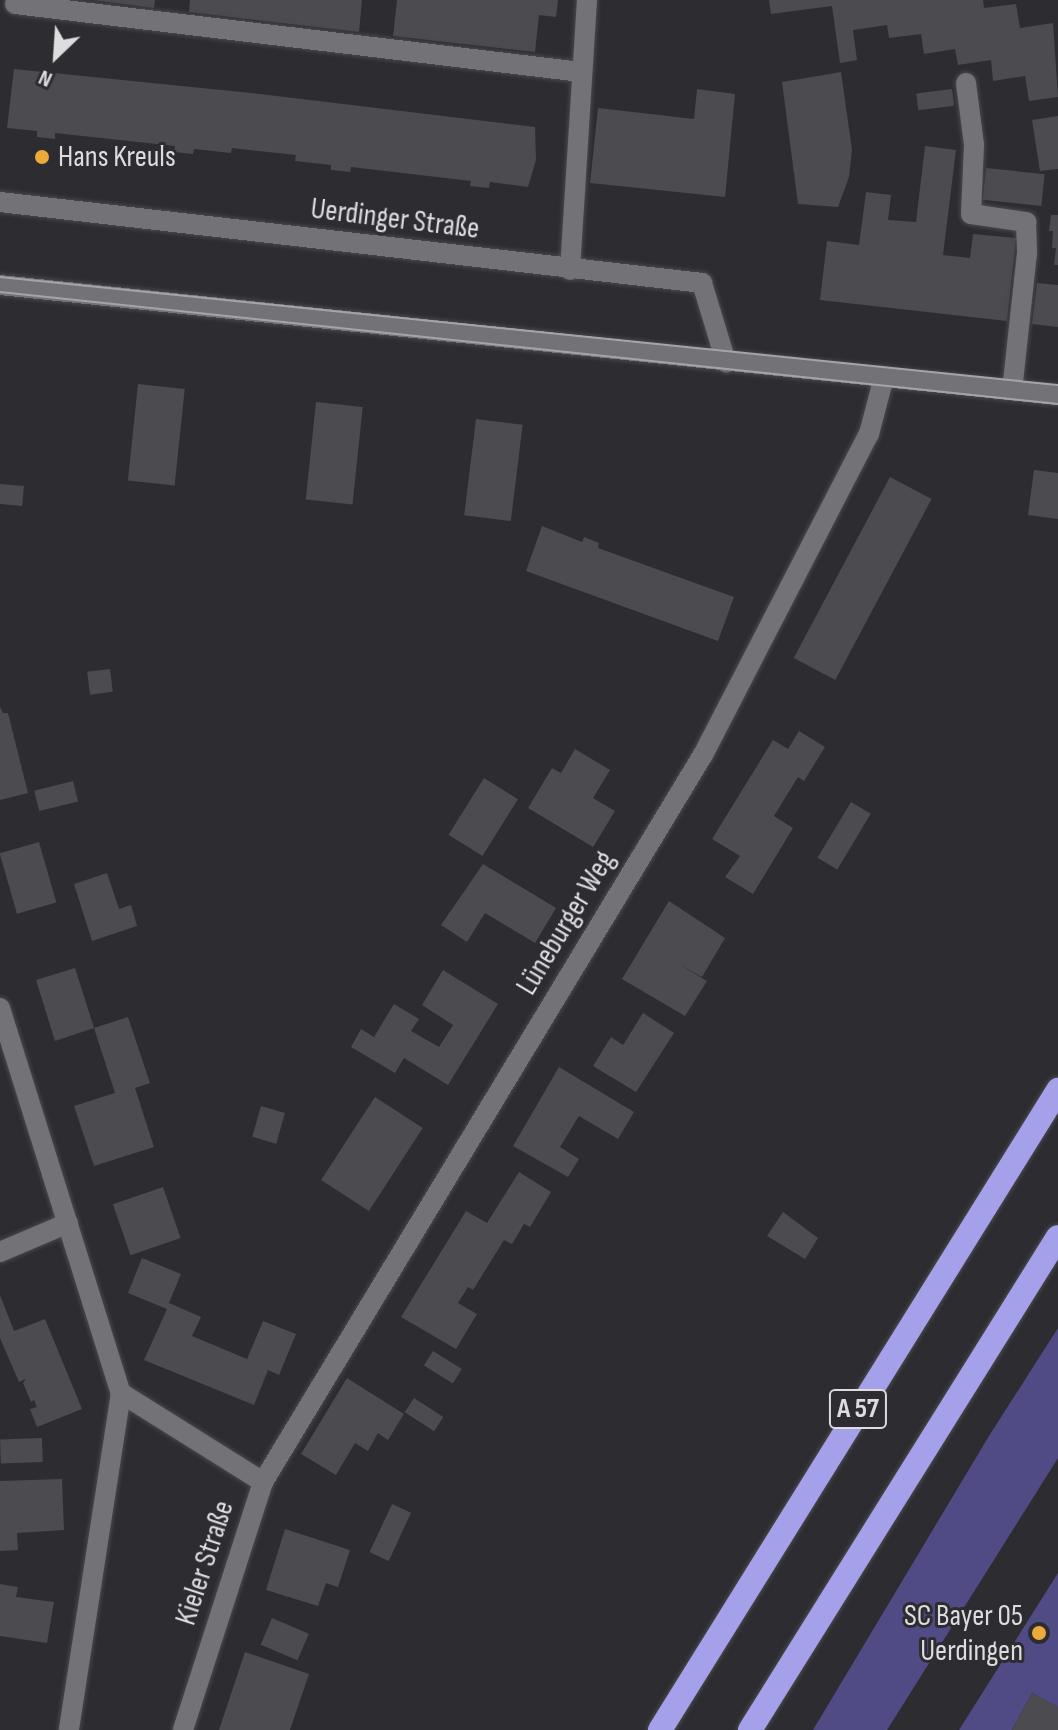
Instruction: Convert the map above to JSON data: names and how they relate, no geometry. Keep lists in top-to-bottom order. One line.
{"streets":{"highway":["A 57"],"street":["Uerdinger Straße","Lüneburger Weg","Kieler Straße"]},"crossings":[["Lüneburger Weg","Kieler Straße"]],"places":["Hans Kreuls","SC Bayer 05 Uerdingen"],"north":"bottom left"}
